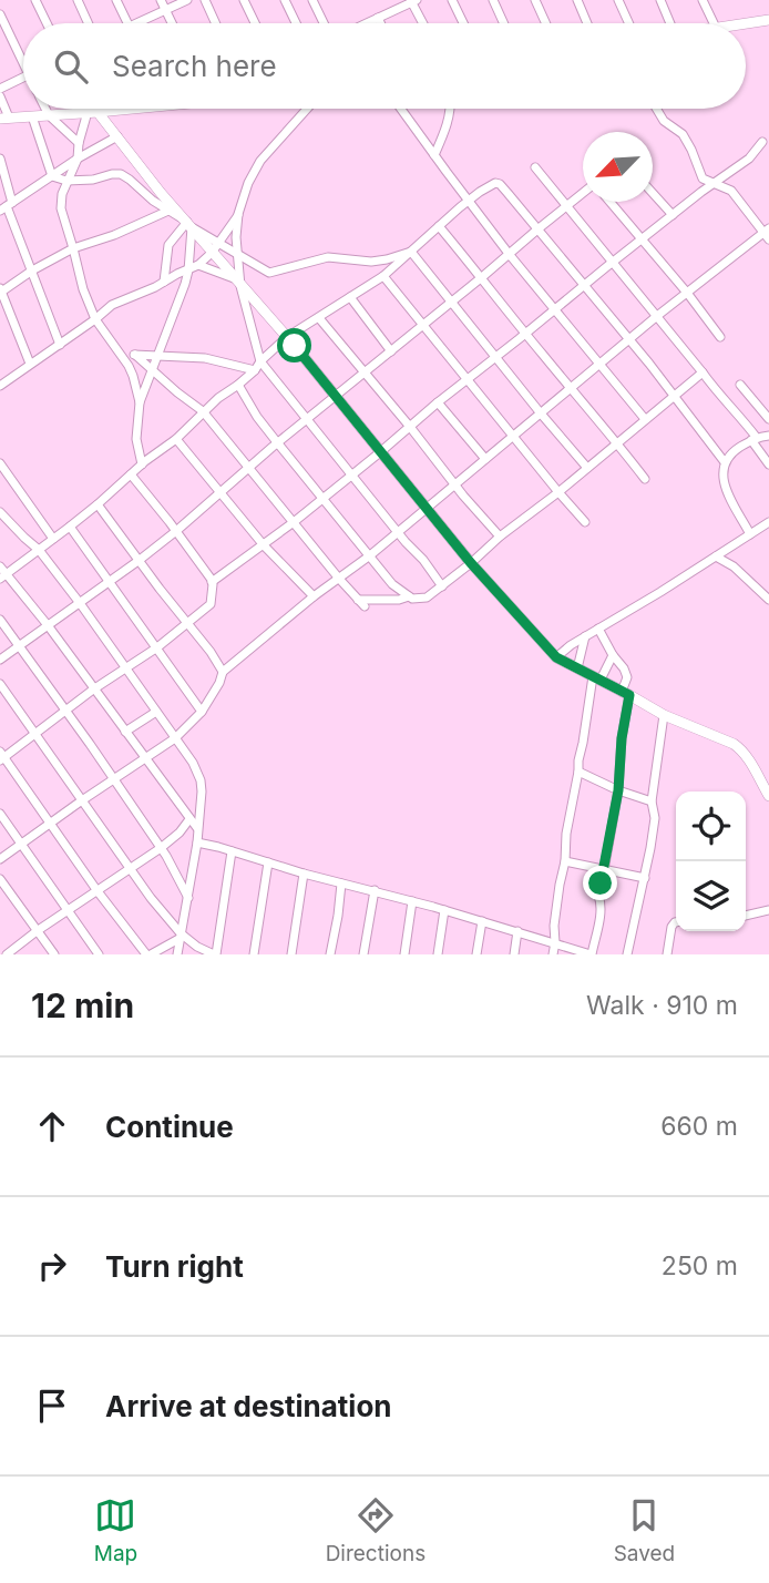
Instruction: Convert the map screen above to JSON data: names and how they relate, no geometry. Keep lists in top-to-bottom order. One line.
{"north":"bottom left","page":{"search":"Search here","heading":["12 min","Walk · 910 m"],"list":[["Continue","660 m"],["Turn right","250 m"],"Arrive at destination"],"nav":["Map","Directions","Saved"]}}
